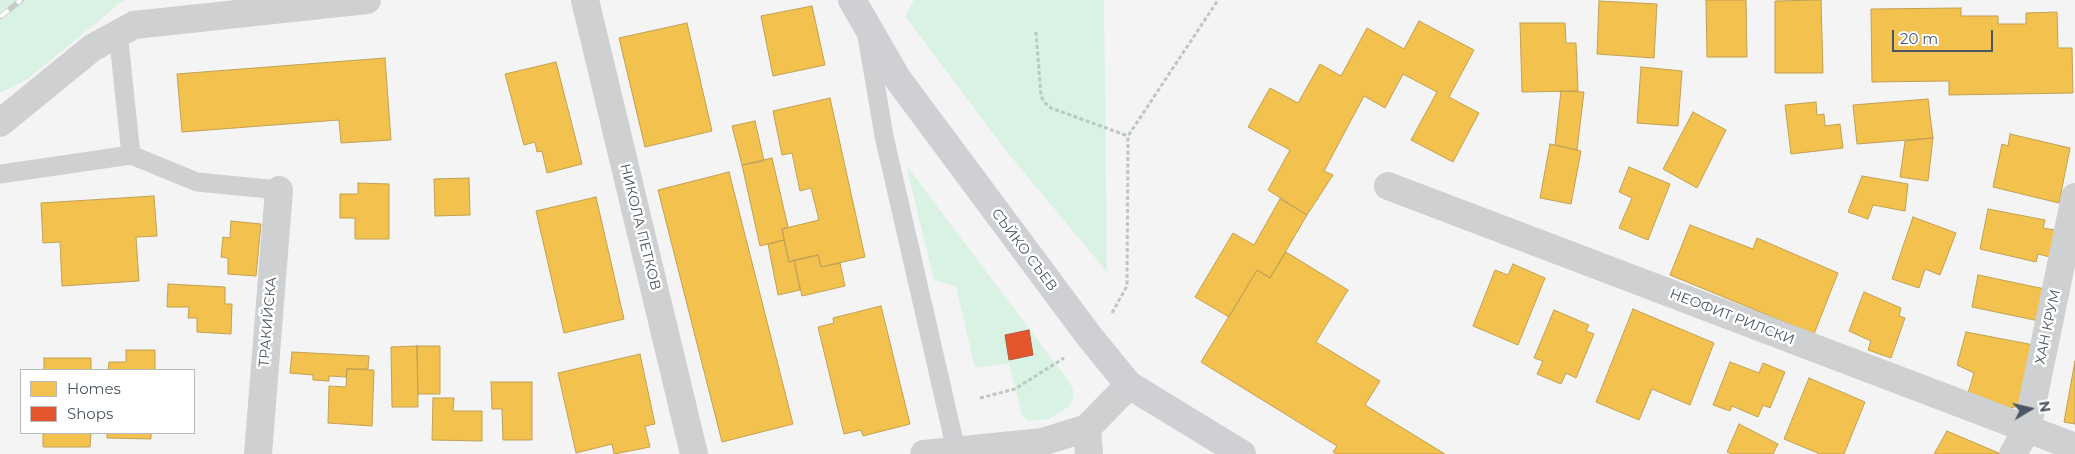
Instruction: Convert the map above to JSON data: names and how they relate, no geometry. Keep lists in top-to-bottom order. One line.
{"streets":{"street":["НИКОЛА ПЕТКОВ","СЪЙКО СЪЕВ","НЕОФИТ РИЛСКИ","ТРАКИЙСКА","ХАН КРУМ"]},"crossings":[["НЕОФИТ РИЛСКИ","ХАН КРУМ"]],"legend":["Homes","Shops"],"scale_bar":"20 m","north":"right"}
